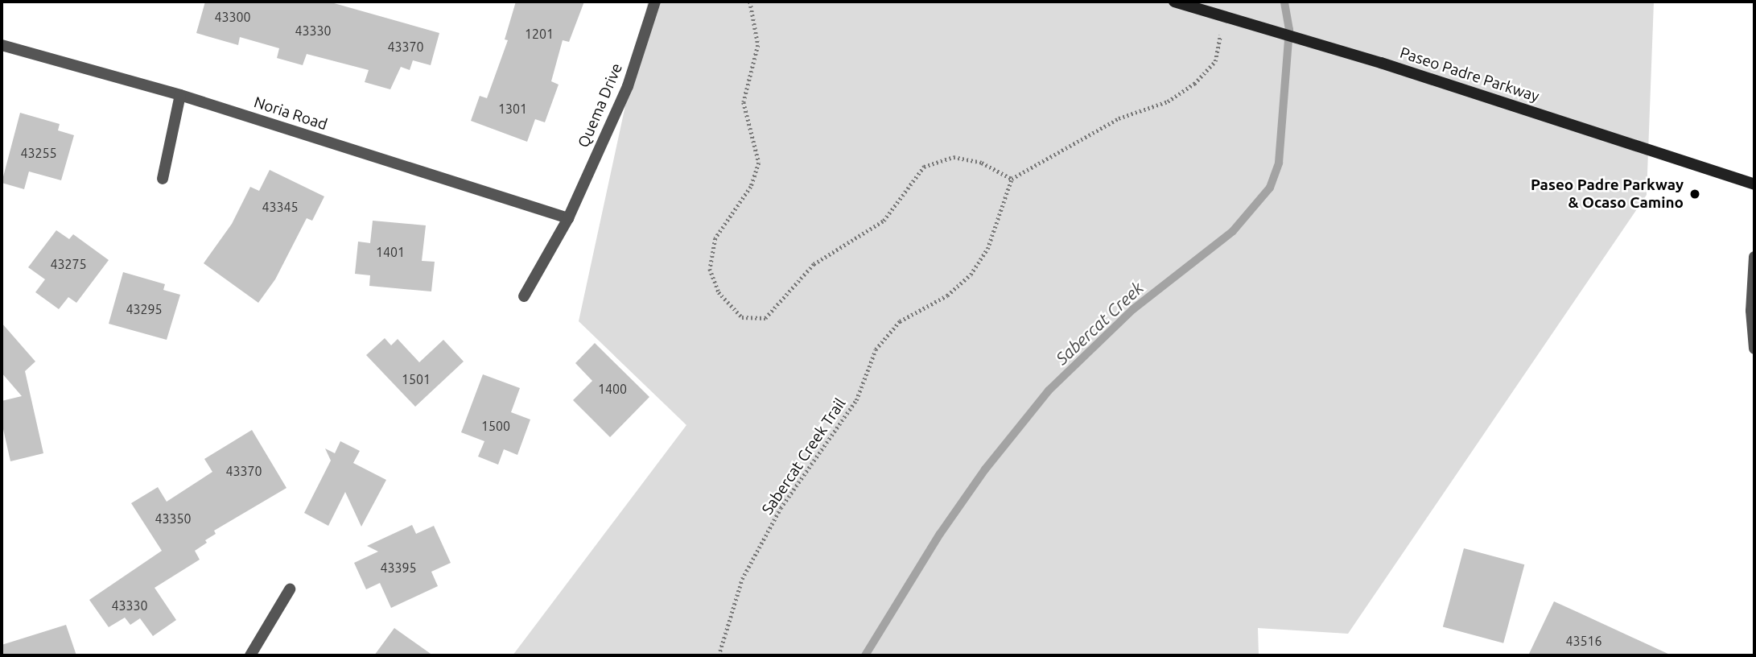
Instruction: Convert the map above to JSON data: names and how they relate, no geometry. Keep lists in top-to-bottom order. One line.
{"streets":{"main road":["Paseo Padre Parkway"],"street":["Quema Drive","Noria Road"],"path":["Sabercat Creek Trail"]},"crossings":[["Quema Drive","Noria Road"]],"water":["Sabercat Creek"],"places":["Paseo Padre Parkway & Ocaso Camino"],"house_numbers":["43300","43330","1201","43370","1301","43255","43345","1401","43275","43295","1501","1400","1500","43370","43350","43395","43330","43516"]}
